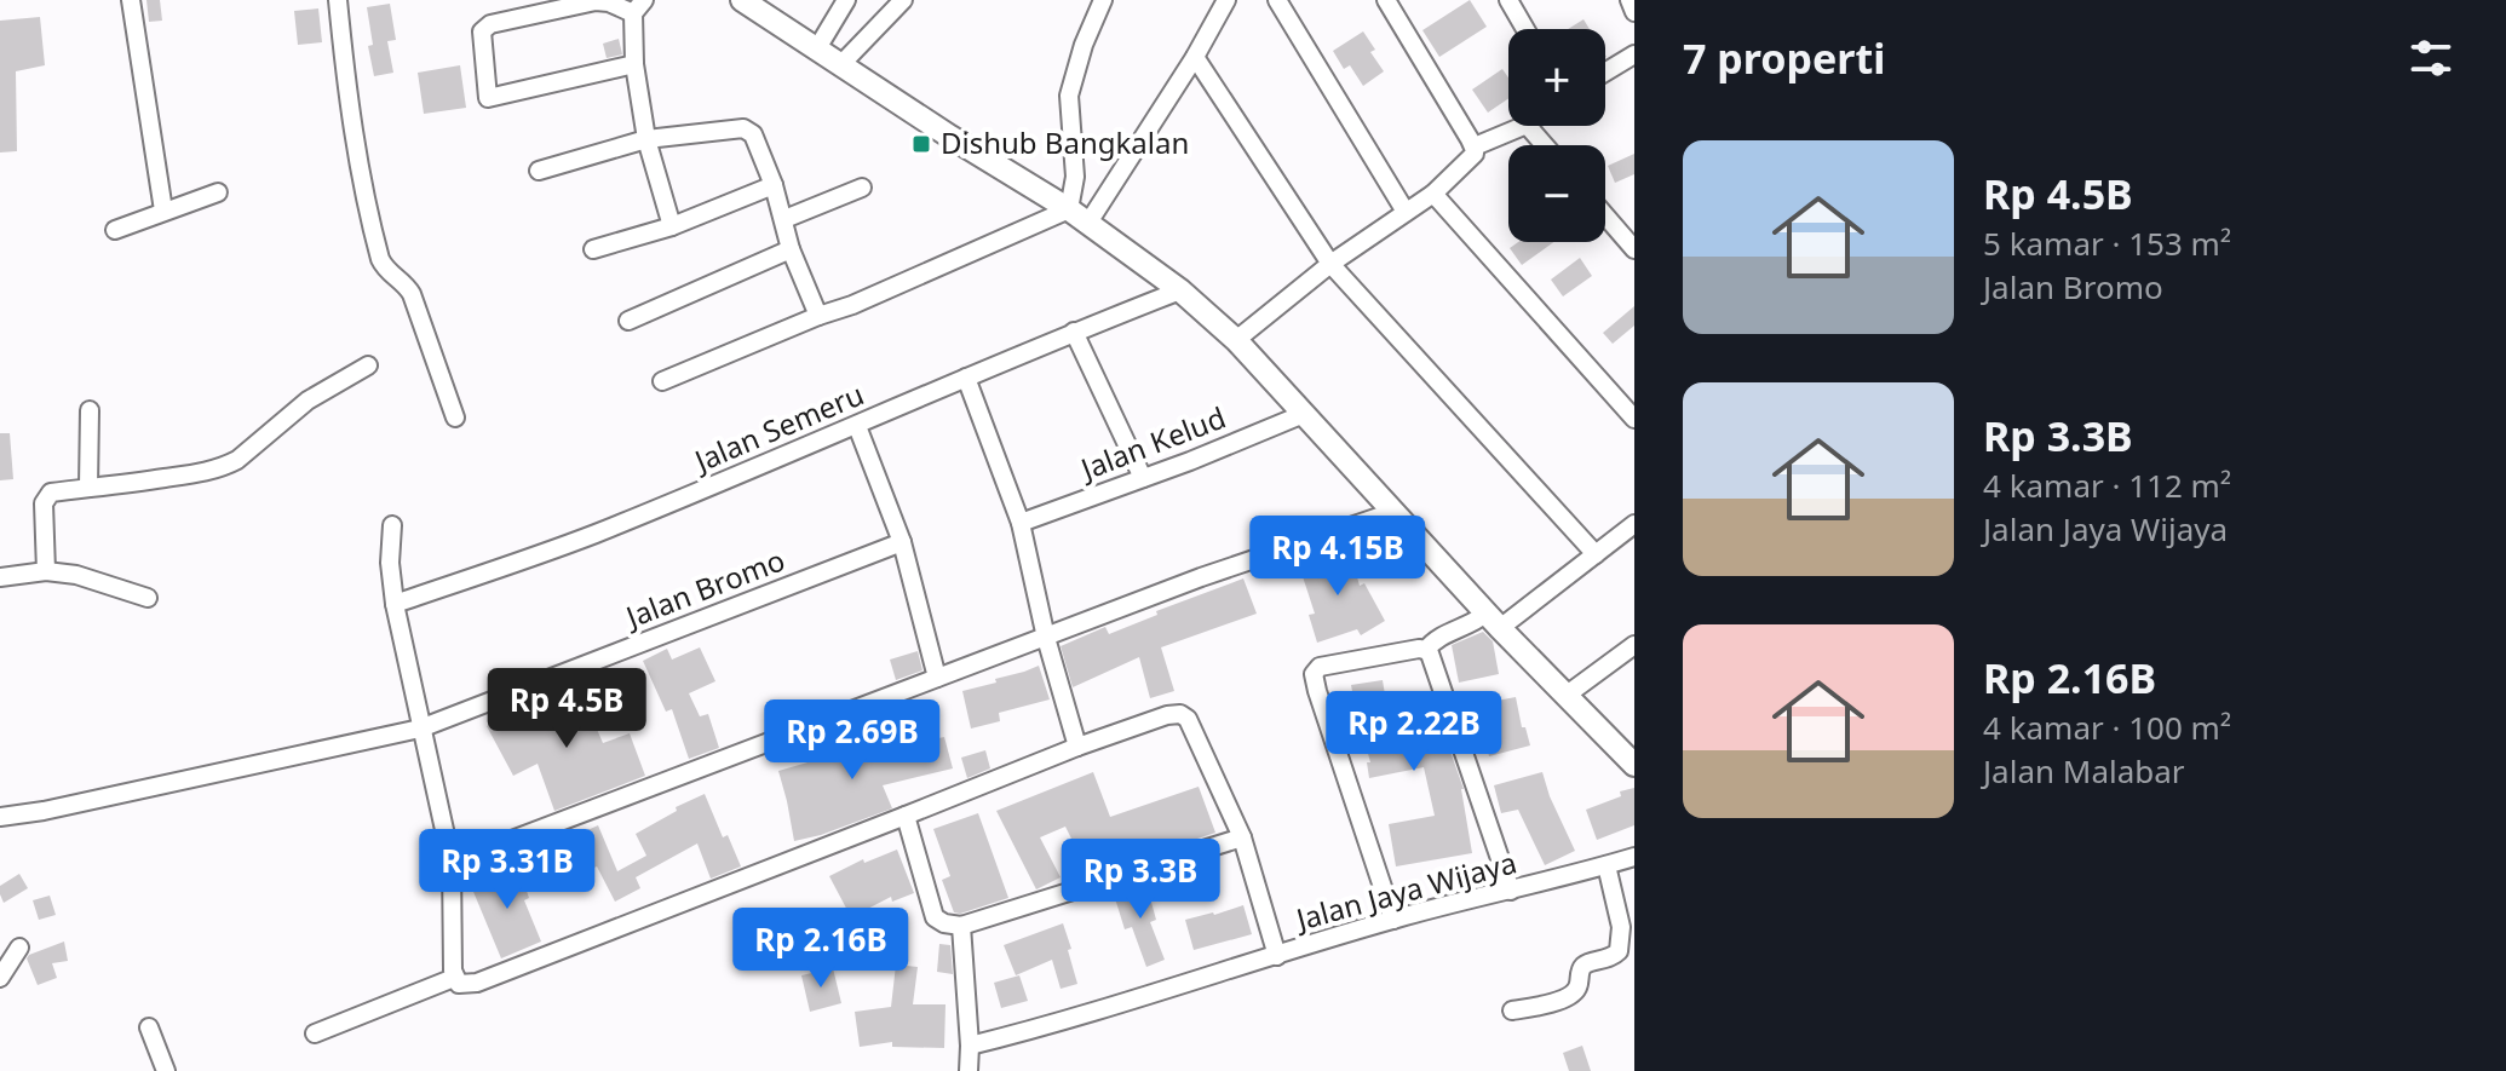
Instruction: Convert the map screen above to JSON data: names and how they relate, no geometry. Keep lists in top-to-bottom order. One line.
{"streets":{"street":["Jalan Semeru","Jalan Kelud","Jalan Bromo","Jalan Jaya Wijaya"]},"places":{"transit":["Dishub Bangkalan"]},"page":{"heading":"7 properti","map_buttons":["+","−"],"list":[{"name":"Rp 4.5B","note":"5 kamar · 153 m² · Jalan Bromo"},{"name":"Rp 3.3B","note":"4 kamar · 112 m² · Jalan Jaya Wijaya"},{"name":"Rp 2.16B","note":"4 kamar · 100 m² · Jalan Malabar"}],"price":["Rp 4.15B","Rp 4.5B","Rp 2.22B","Rp 2.69B","Rp 3.31B","Rp 3.3B","Rp 2.16B"]}}
